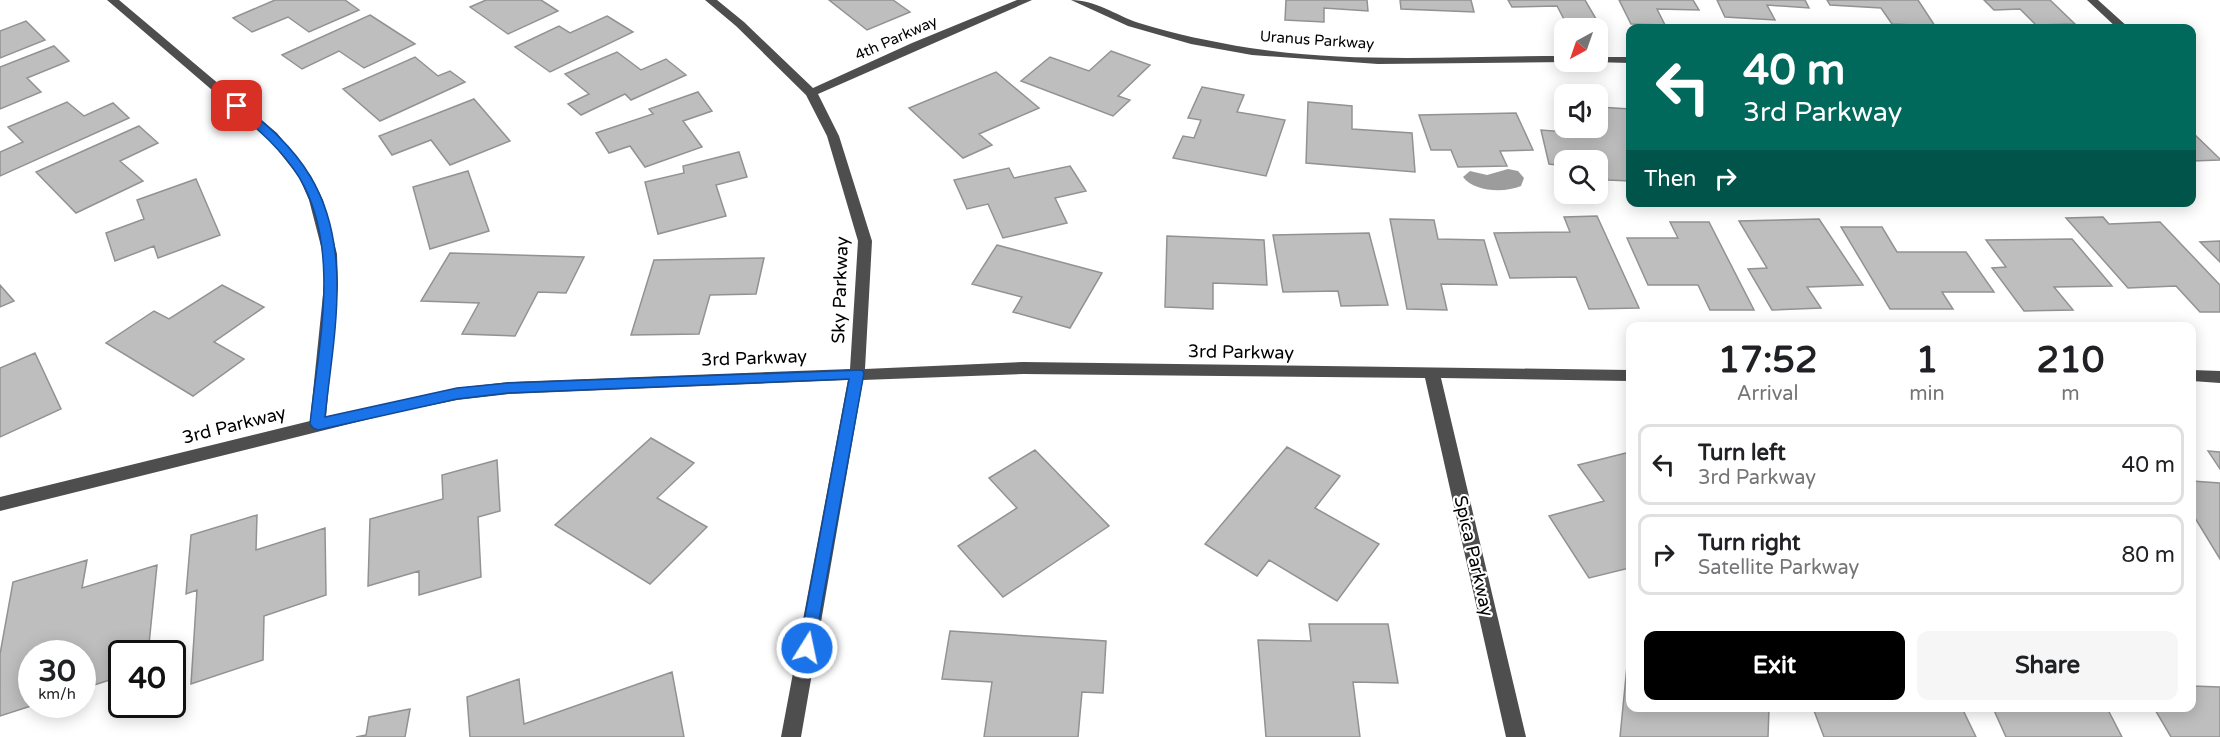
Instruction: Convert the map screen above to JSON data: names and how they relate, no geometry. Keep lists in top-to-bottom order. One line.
{"streets":{"street":["4th Parkway","Uranus Parkway","Sky Parkway","3rd Parkway","Spica Parkway"]},"crossings":[["4th Parkway","Sky Parkway"],["Sky Parkway","3rd Parkway"],["3rd Parkway","Spica Parkway"]],"north":"bottom left","page":{"turn":["40 m","3rd Parkway"],"then":"Then","eta":["17:52","Arrival","1","min","210","m"],"list":[{"name":"Turn left","note":"3rd Parkway","value":"40 m"},{"name":"Turn right","note":"Satellite Parkway","value":"80 m"}],"buttons":["Exit","Share"],"speed":"30 km/h","limit":"40"}}
